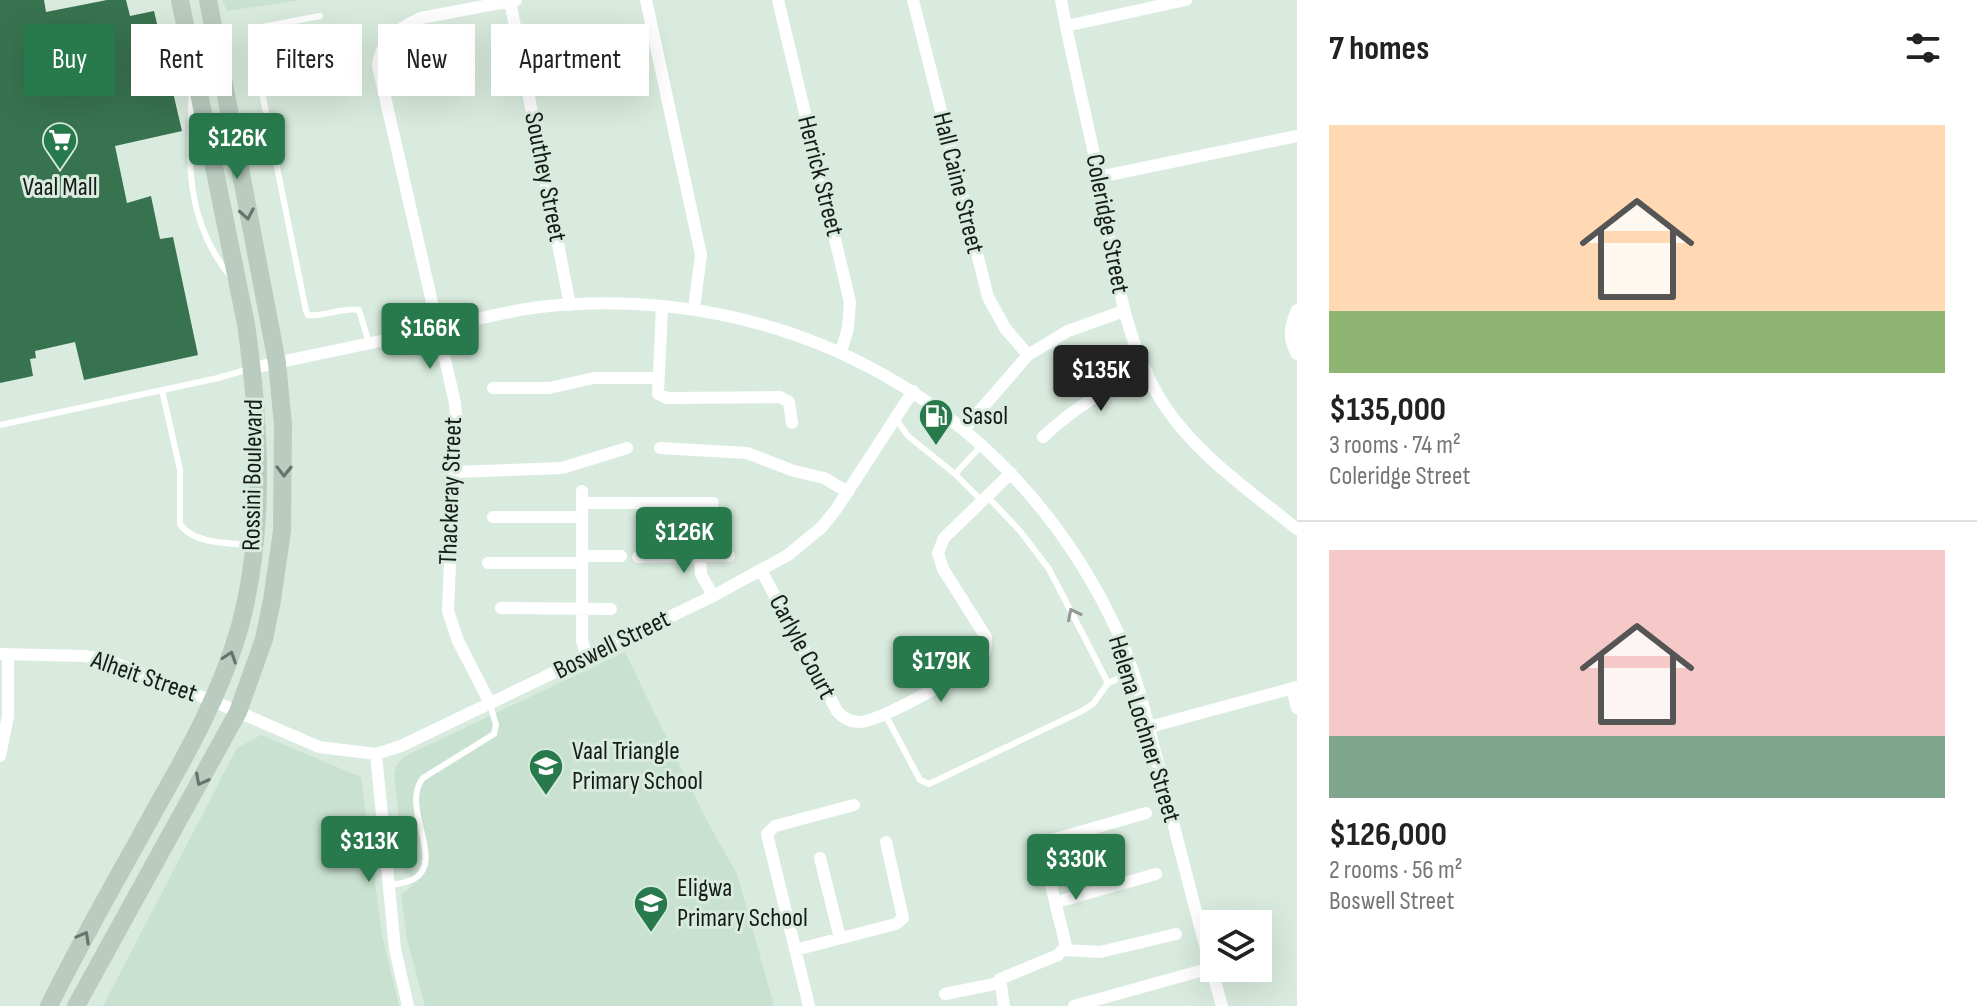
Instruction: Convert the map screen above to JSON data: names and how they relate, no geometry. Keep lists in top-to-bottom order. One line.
{"streets":{"street":["Herrick Street","Southey Street","Hall Caine Street","Coleridge Street","Rossini Boulevard","Thackeray Street","Boswell Street","Carlyle Court","Alheit Street","Helena Lochner Street"]},"crossings":[["Herrick Street","Helena Lochner Street"],["Southey Street","Thackeray Street"],["Southey Street","Helena Lochner Street"],["Rossini Boulevard","Boswell Street"],["Rossini Boulevard","Alheit Street"],["Rossini Boulevard","Helena Lochner Street"],["Thackeray Street","Boswell Street"],["Thackeray Street","Helena Lochner Street"],["Boswell Street","Carlyle Court"],["Boswell Street","Alheit Street"],["Boswell Street","Helena Lochner Street"],["Carlyle Court","Helena Lochner Street"]],"places":{"supermarket":["Vaal Mall"],"fuel station":["Sasol"],"school or university":["Vaal Triangle Primary School","Eligwa Primary School"]},"page":{"heading":"7 homes","chip":["Buy","Rent","Filters","New","Apartment"],"list":[{"name":"$135,000","note":"3 rooms · 74 m² · Coleridge Street"},{"name":"$126,000","note":"2 rooms · 56 m² · Boswell Street"}],"price":["$126K","$166K","$135K","$126K","$179K","$313K","$330K"]}}
